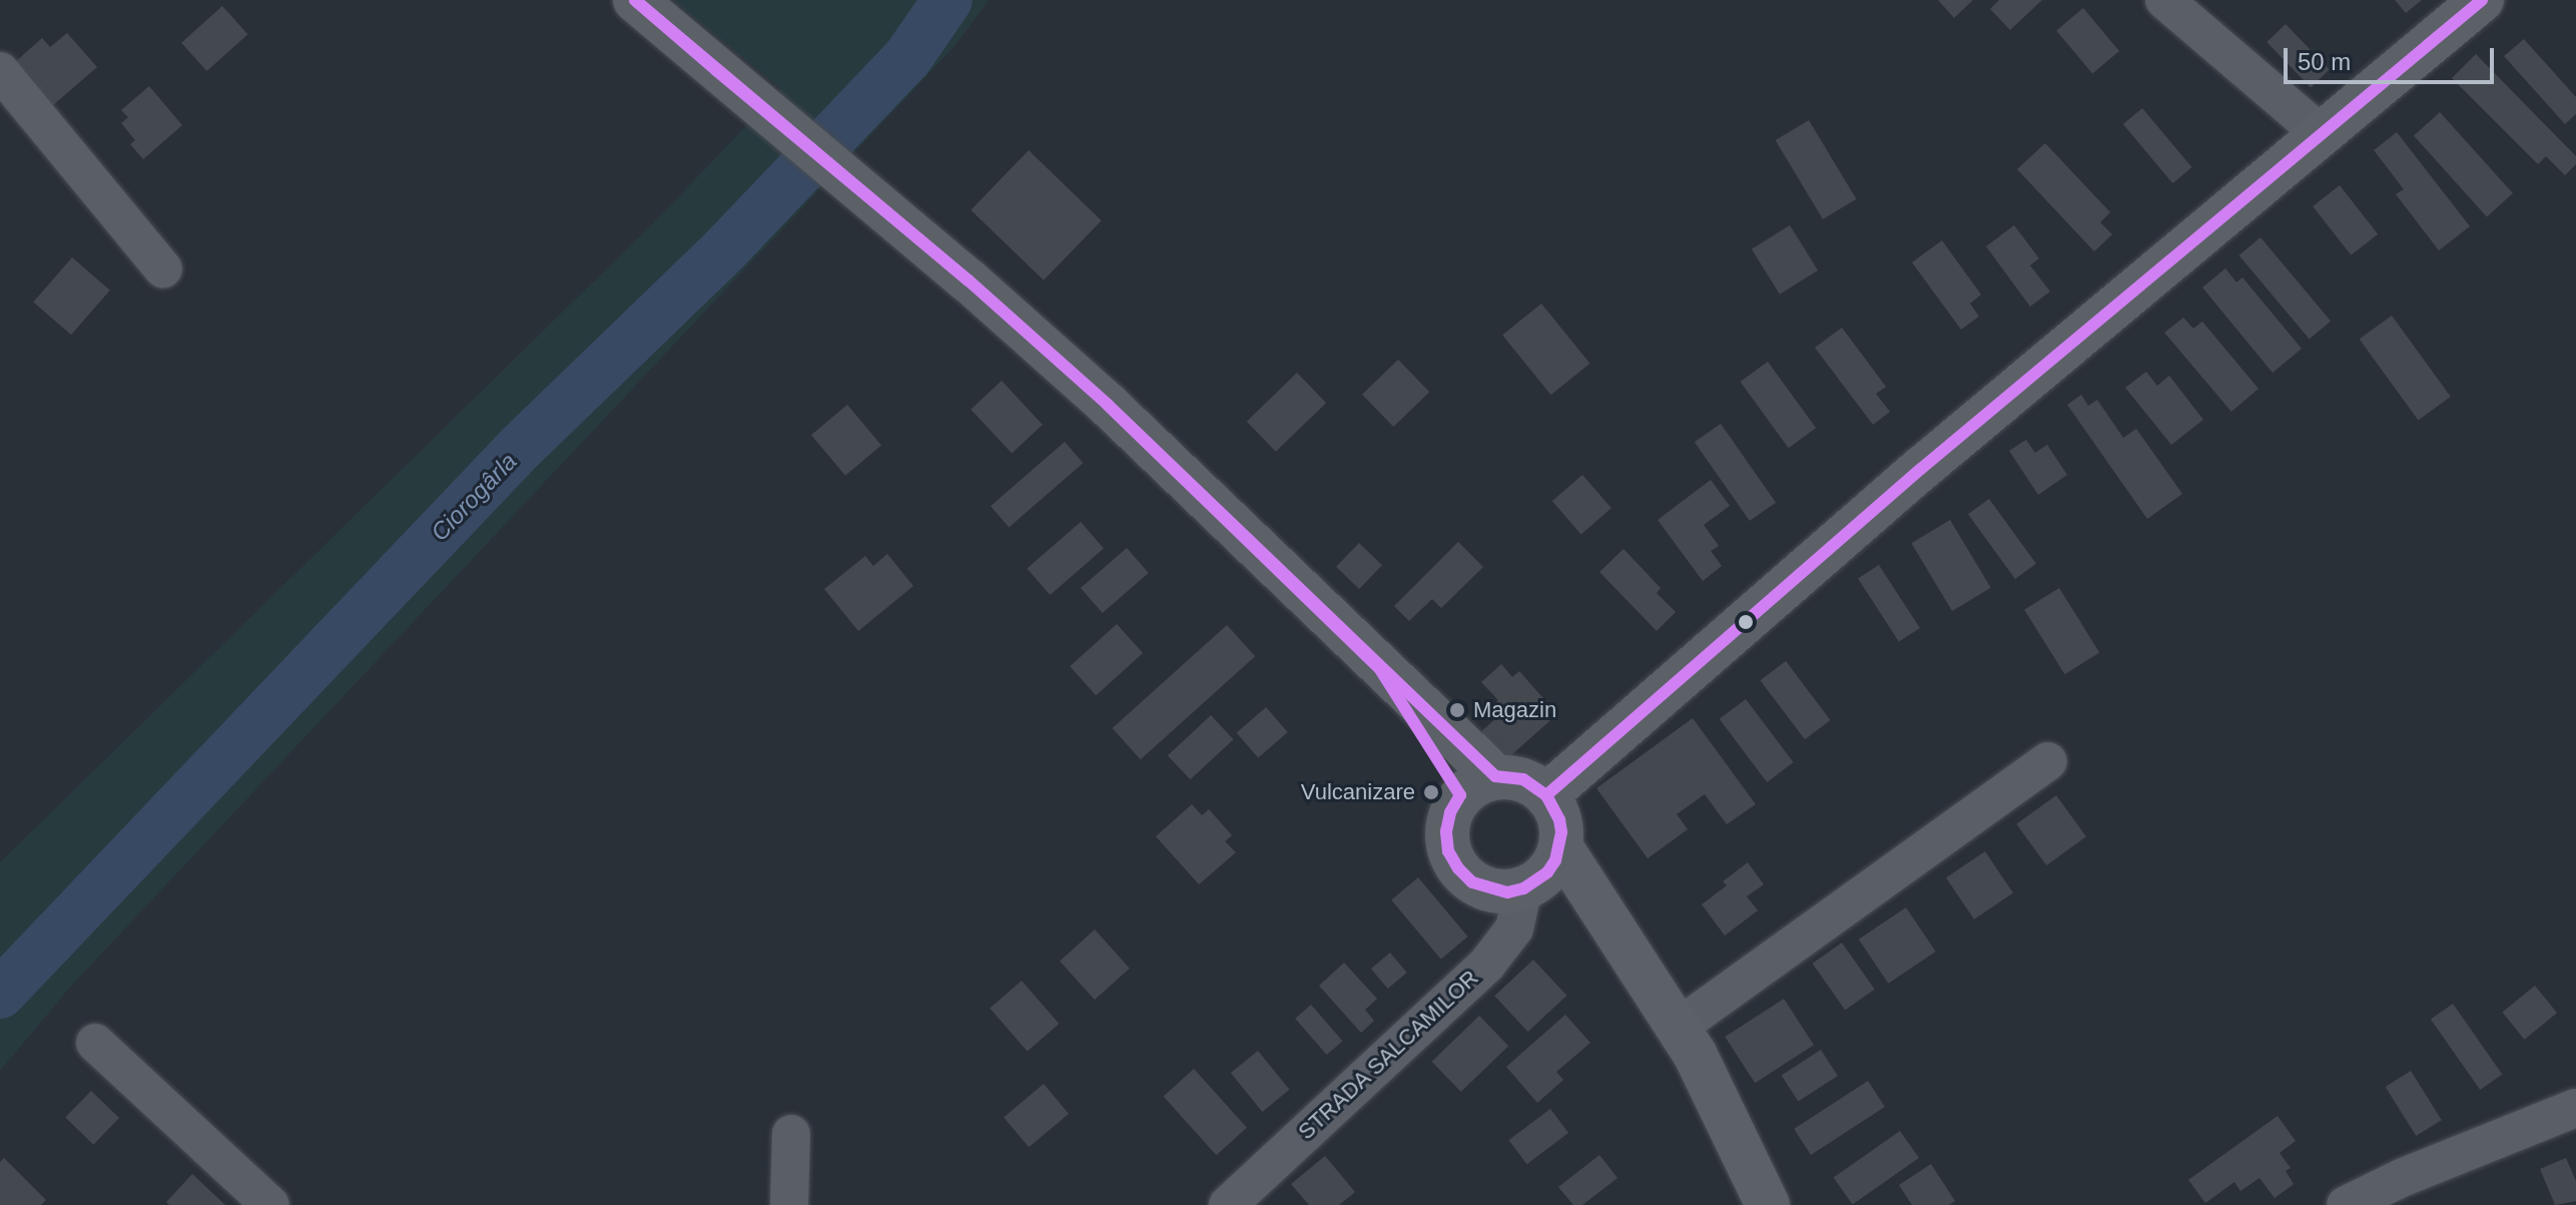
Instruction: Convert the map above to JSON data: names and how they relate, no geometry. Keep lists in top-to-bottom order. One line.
{"streets":{"street":["STRADA SALCAMILOR"]},"water":["Ciorogârla"],"places":["Magazin","Vulcanizare"],"scale_bar":"50 m"}
